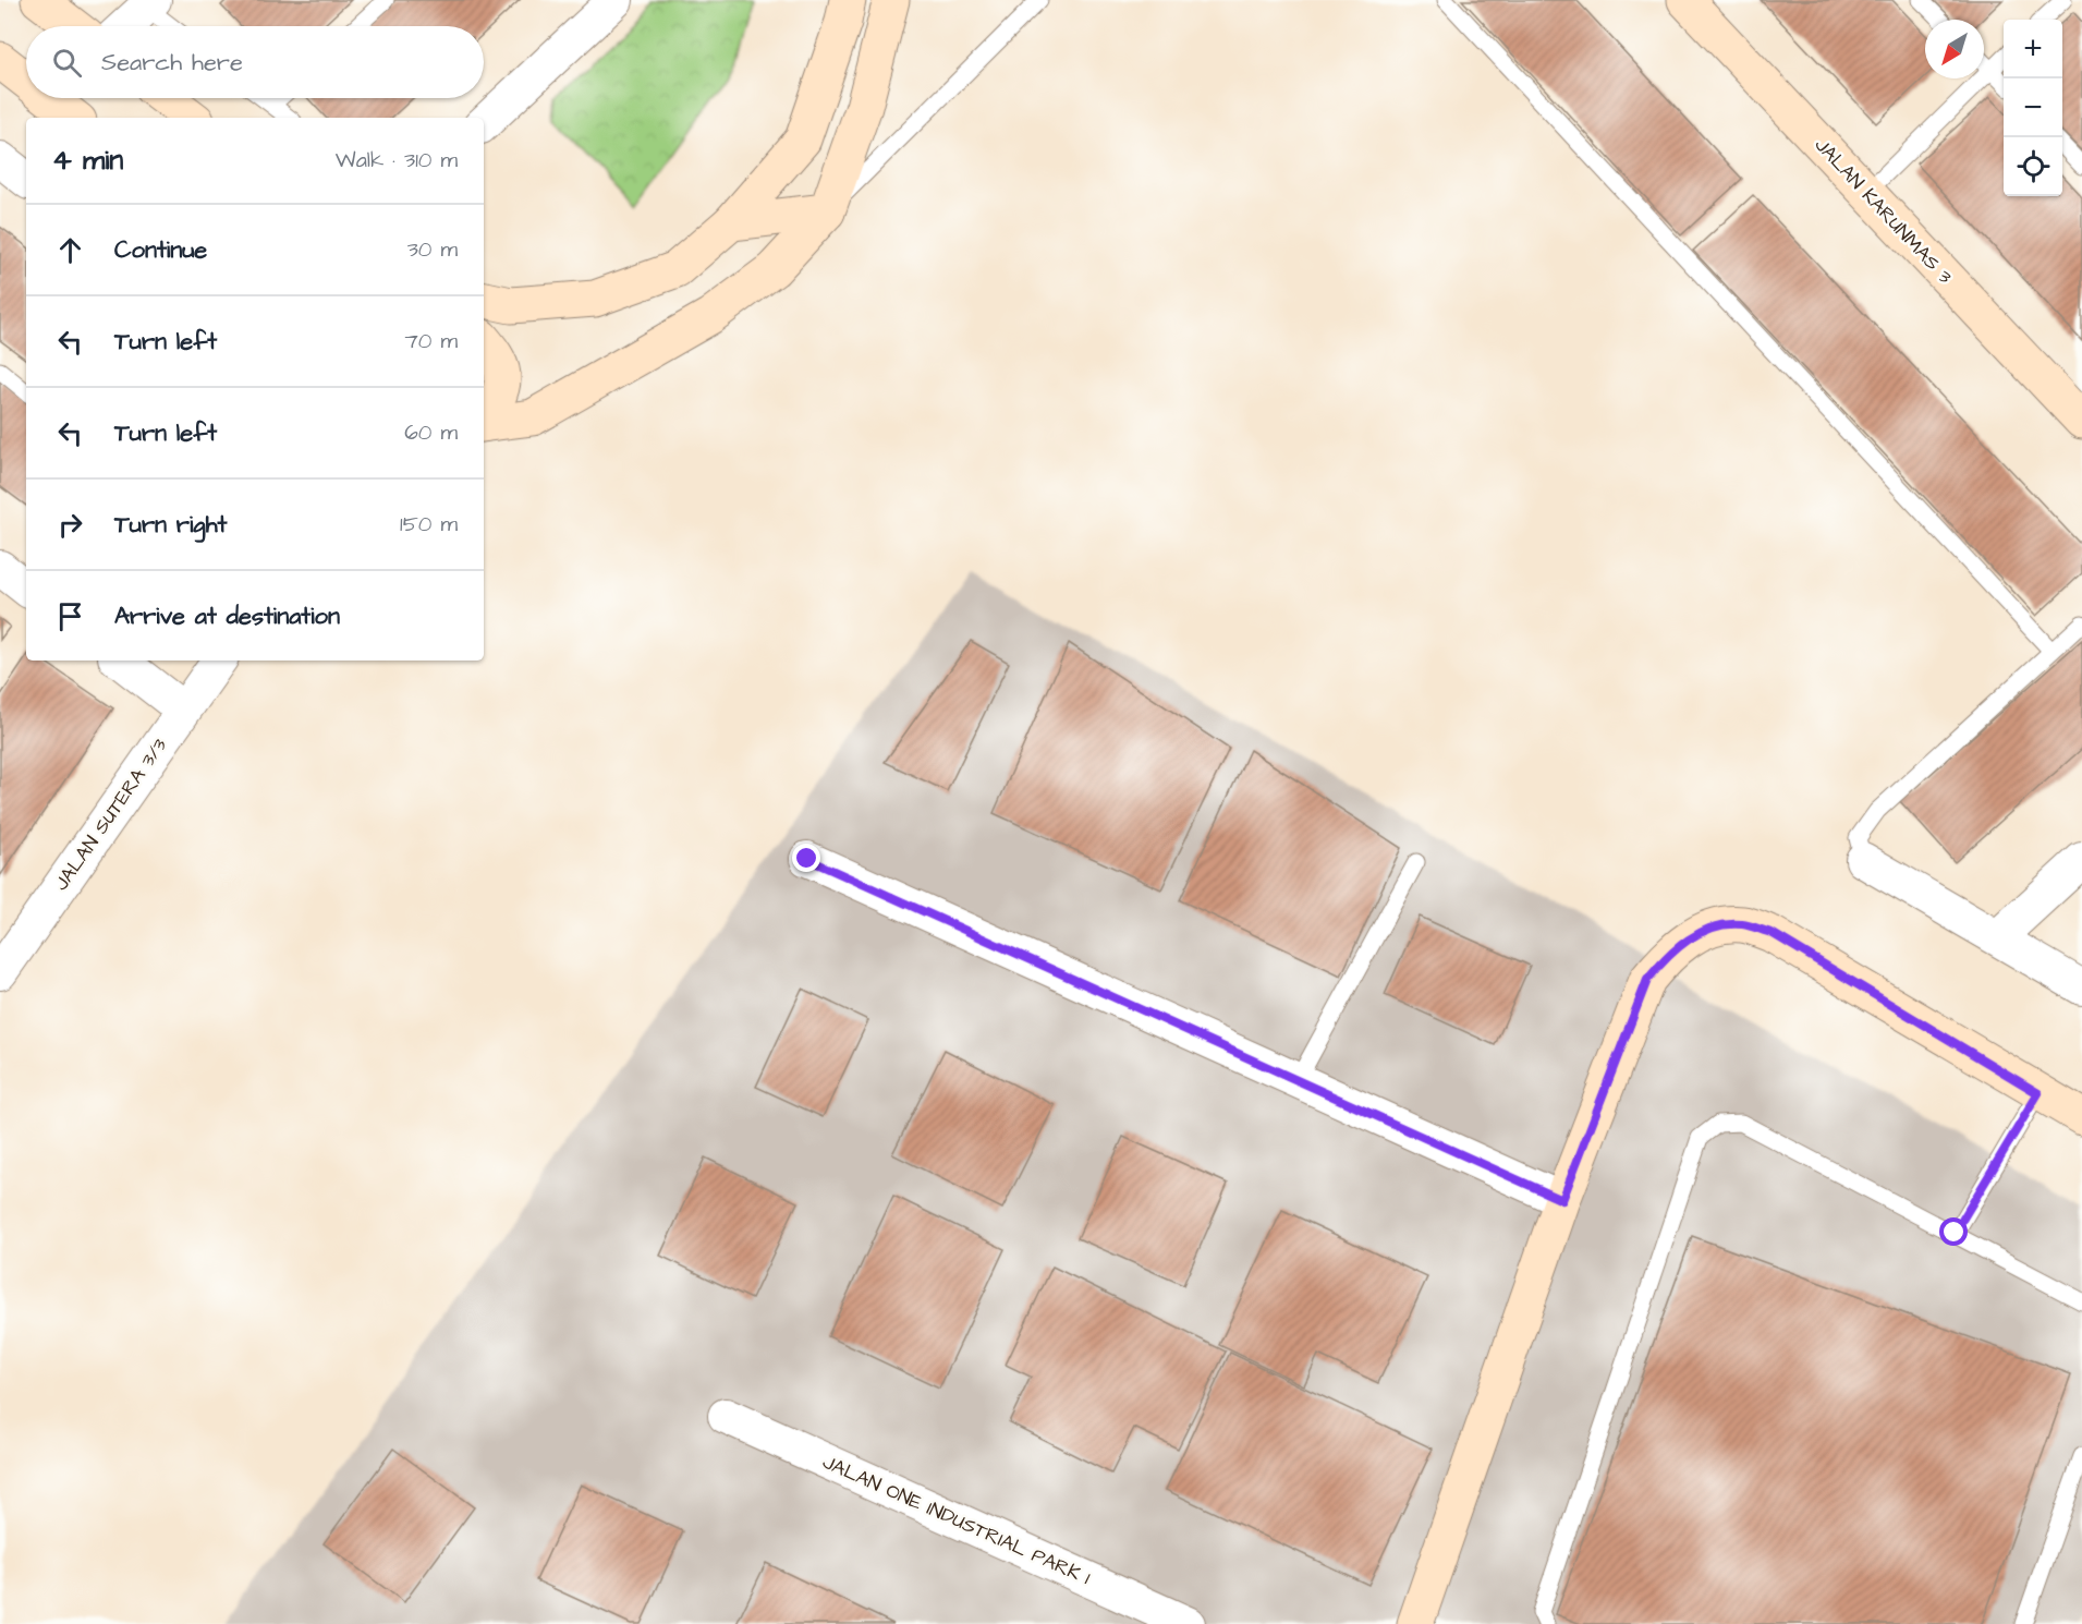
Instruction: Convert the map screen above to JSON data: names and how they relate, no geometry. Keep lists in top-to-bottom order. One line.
{"streets":{"street":["JALAN KARUNMAS 3","JALAN SUTERA 3/3","JALAN ONE INDUSTRIAL PARK 1"]},"north":"bottom left","page":{"map_buttons":["+","−"],"search":"Search here","heading":["4 min","Walk · 310 m"],"list":[["Continue","30 m"],["Turn left","70 m"],["Turn left","60 m"],["Turn right","150 m"],"Arrive at destination"]}}
